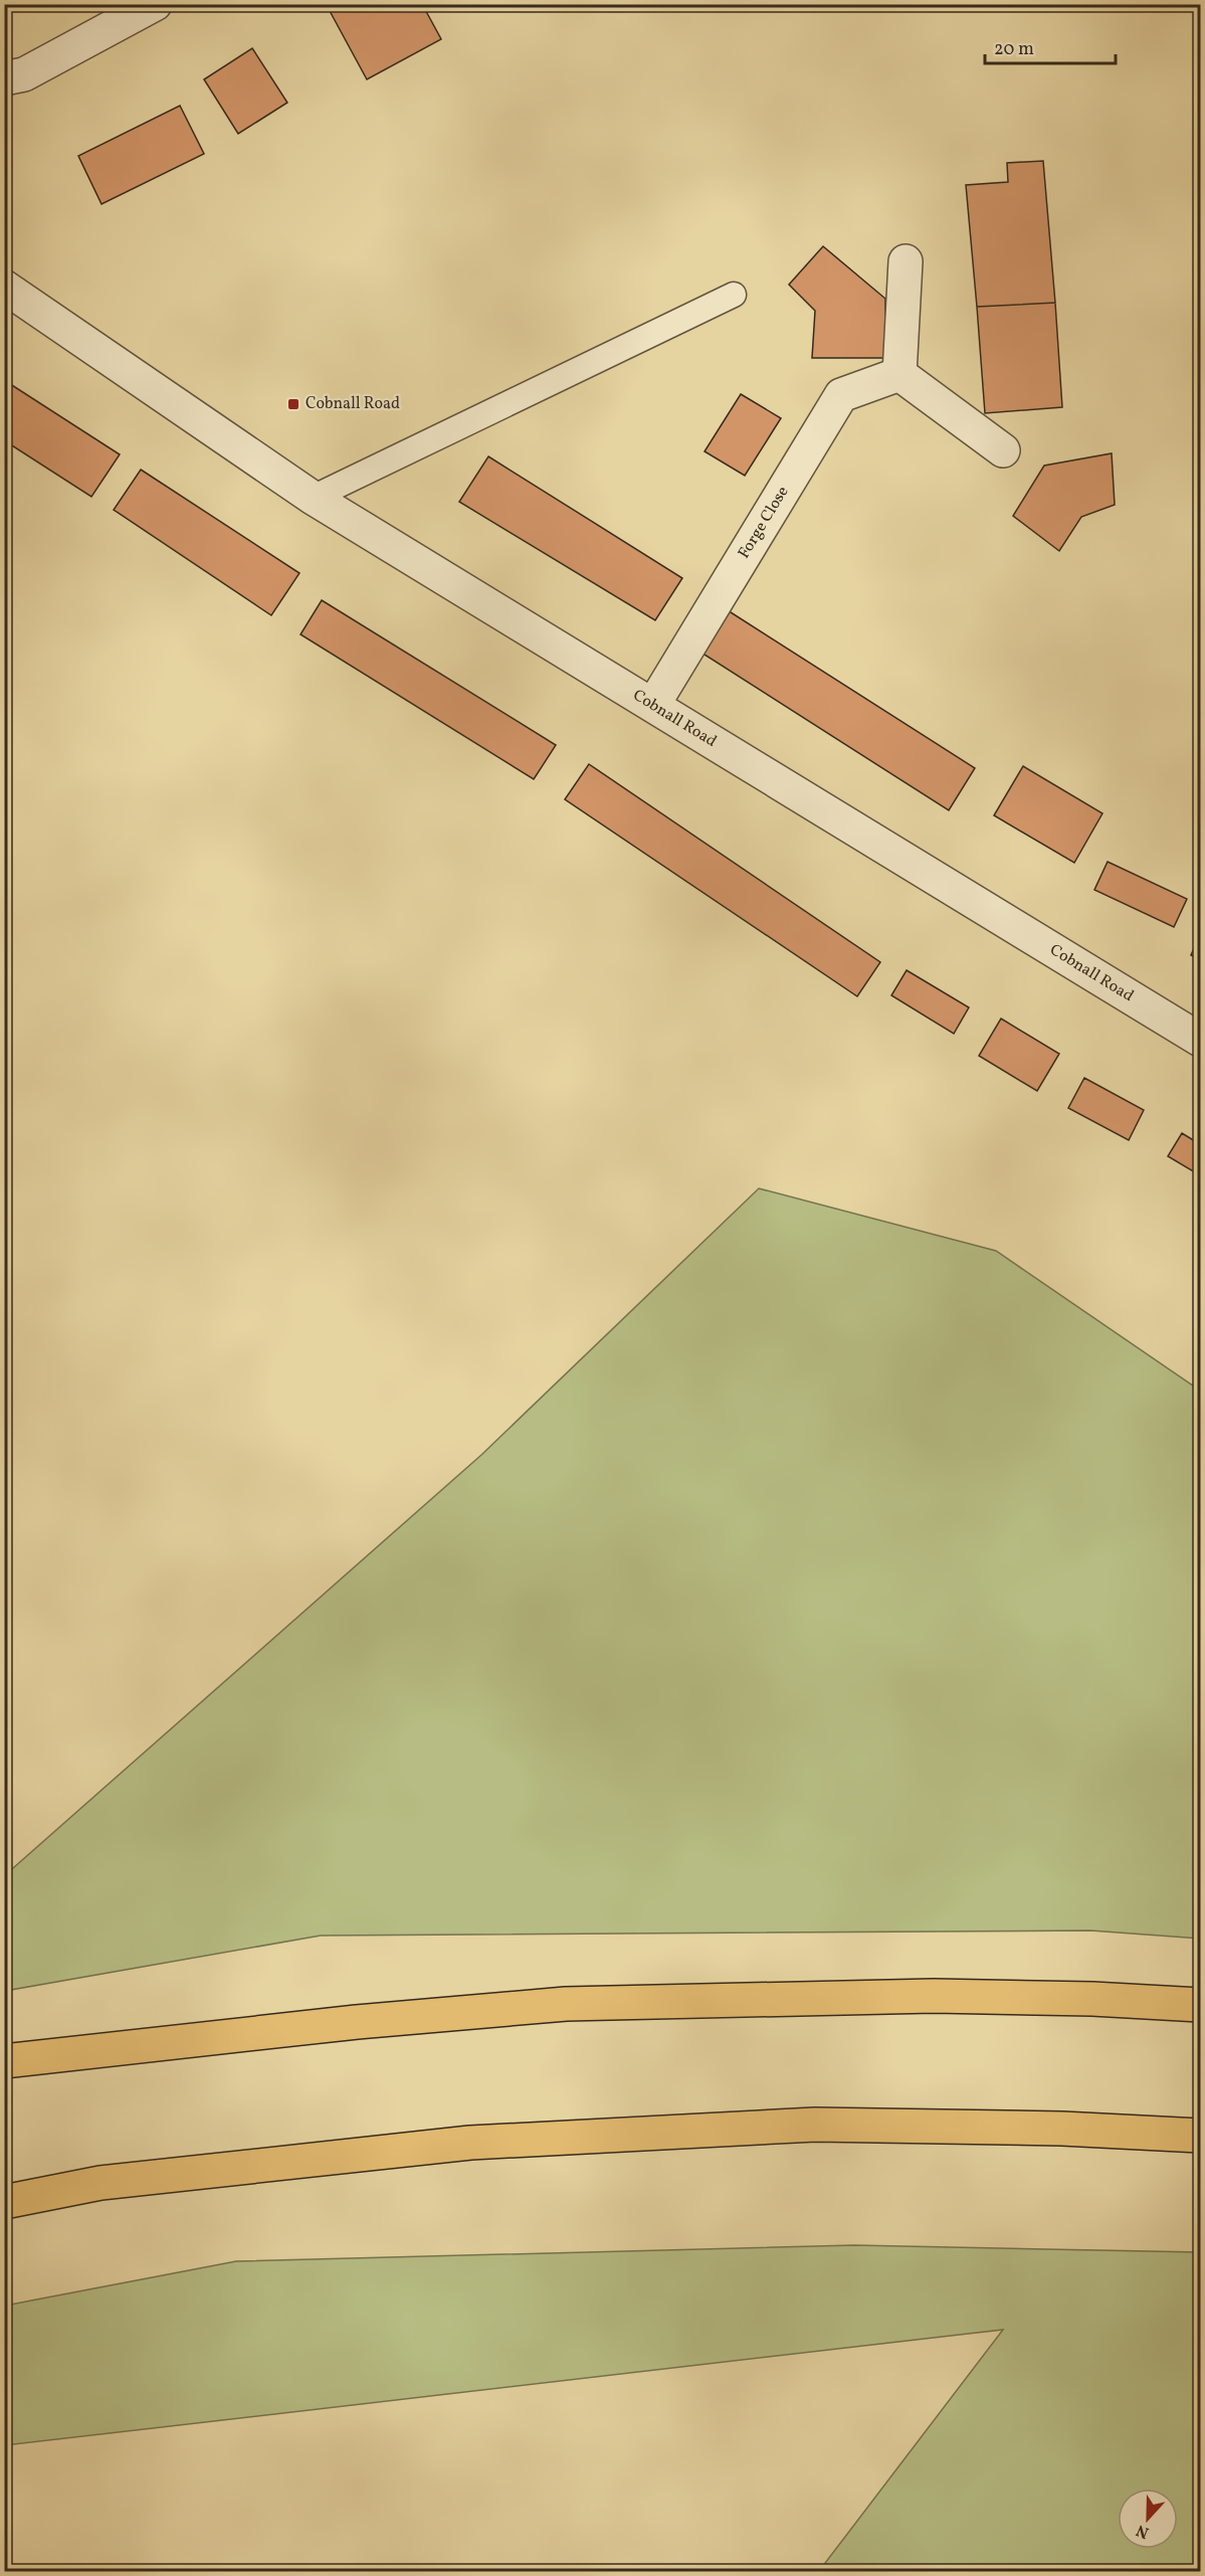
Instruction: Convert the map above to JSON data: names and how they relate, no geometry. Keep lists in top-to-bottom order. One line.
{"streets":{"street":["Forge Close","Cobnall Road"]},"crossings":[["Forge Close","Cobnall Road"]],"places":{"transit":["Cobnall Road"]},"scale_bar":"20 m","north":"bottom"}
